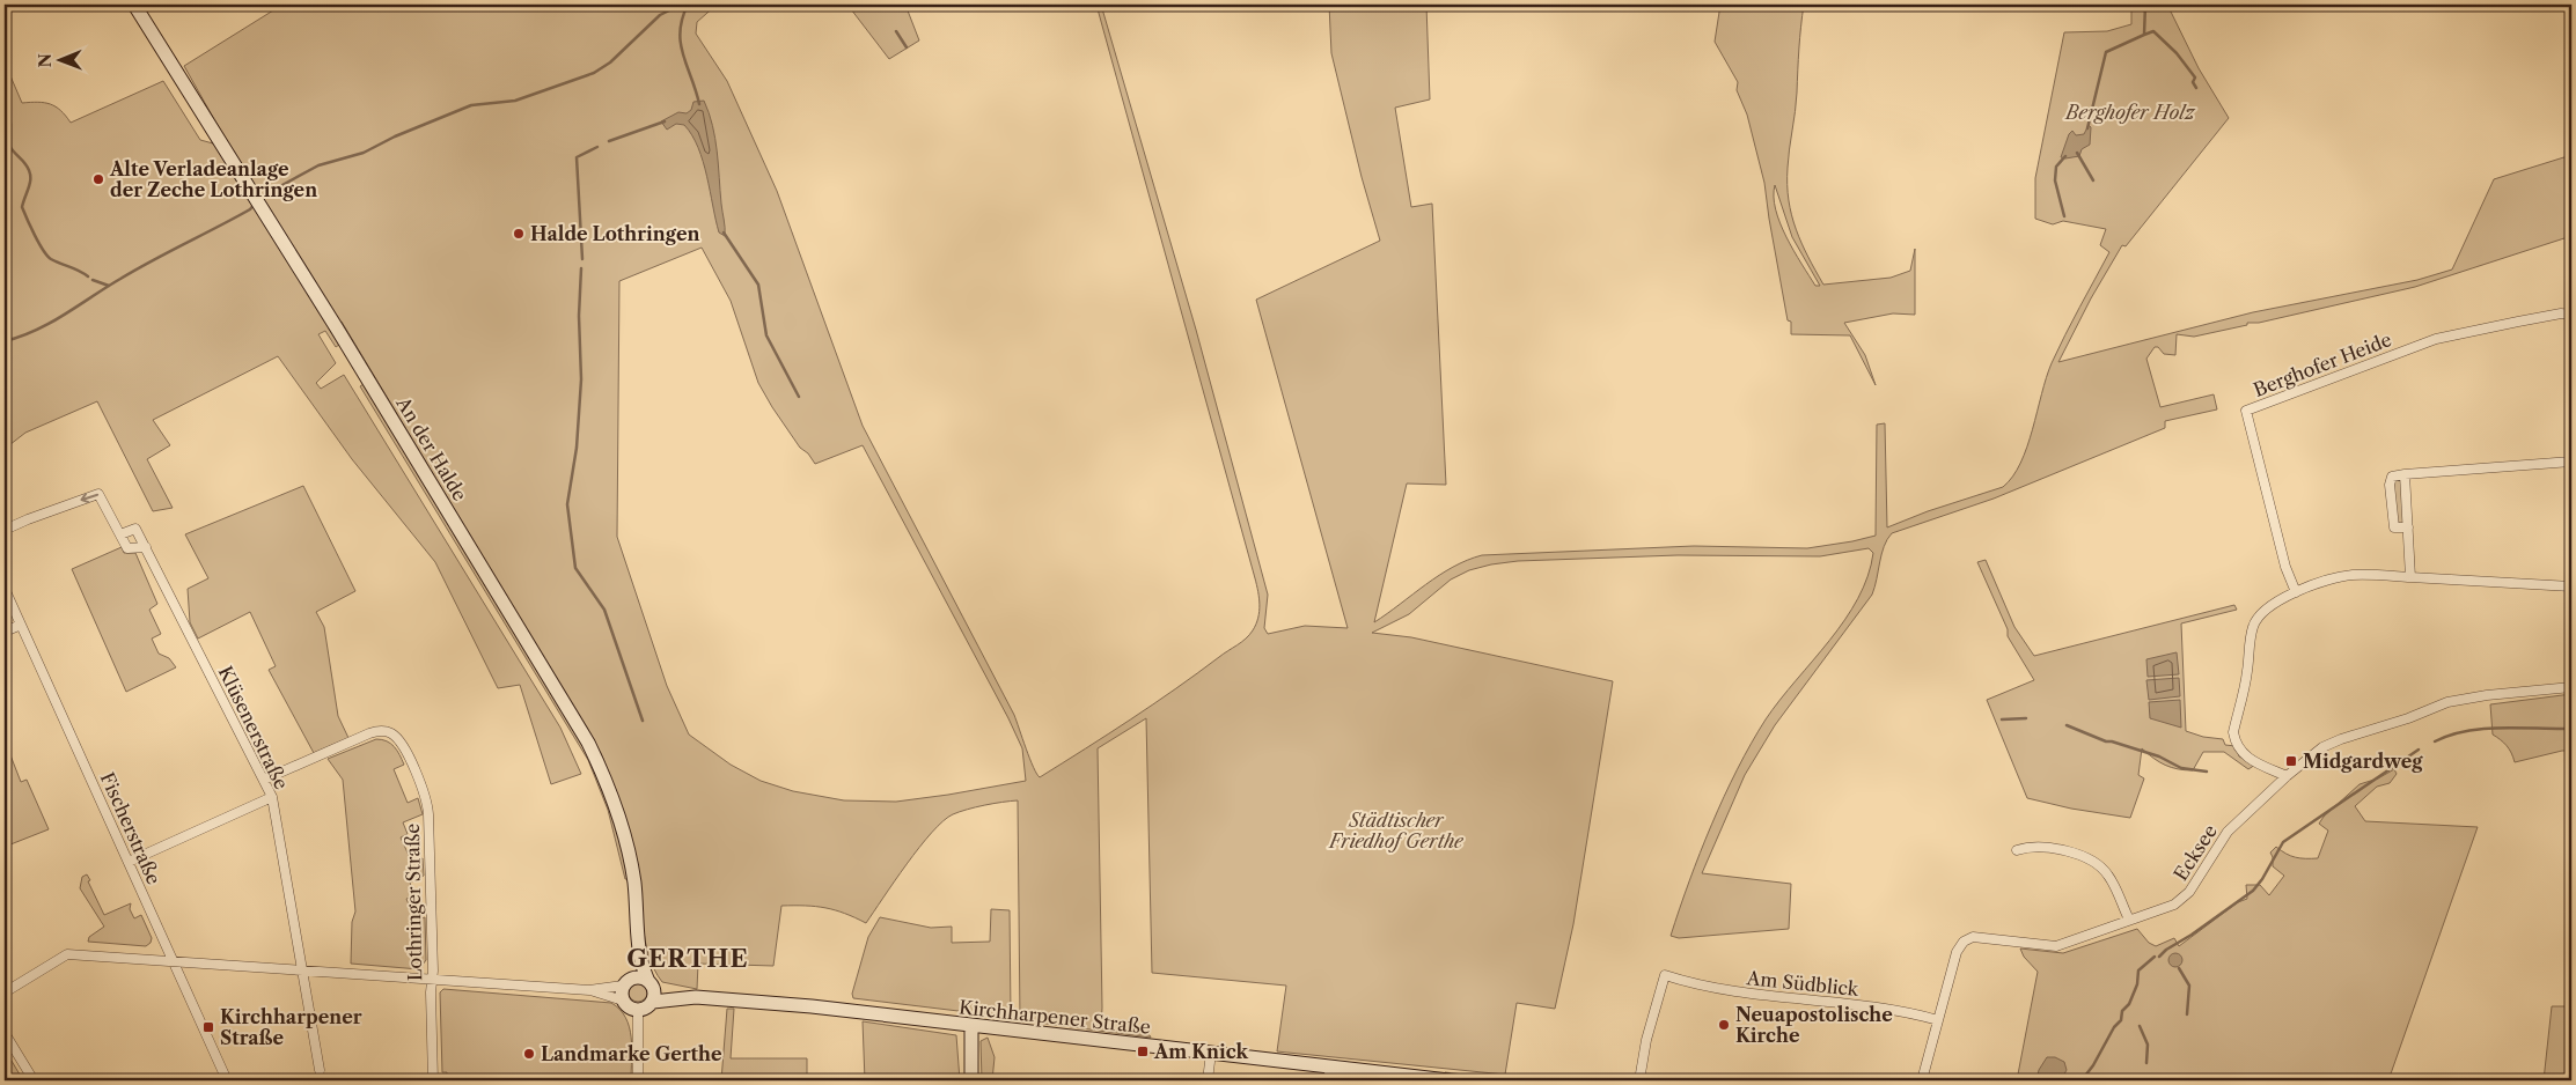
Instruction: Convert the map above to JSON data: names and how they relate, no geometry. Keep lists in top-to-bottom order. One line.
{"streets":{"street":["Berghofer Heide","An der Halde","Klüsenerstraße","Fischerstraße","Ecksee","Lothringer Straße","Am Südblick","Kirchharpener Straße"]},"crossings":[["An der Halde","Kirchharpener Straße"],["Klüsenerstraße","Lothringer Straße"],["Ecksee","Am Südblick"]],"districts":["GERTHE"],"parks":["Berghofer Holz","Städtischer Friedhof Gerthe"],"places":{"other":["Alte Verladeanlage der Zeche Lothringen","Halde Lothringen","Neuapostolische Kirche","Landmarke Gerthe"],"transit":["Midgardweg","Kirchharpener Straße","Am Knick"]},"north":"left"}
